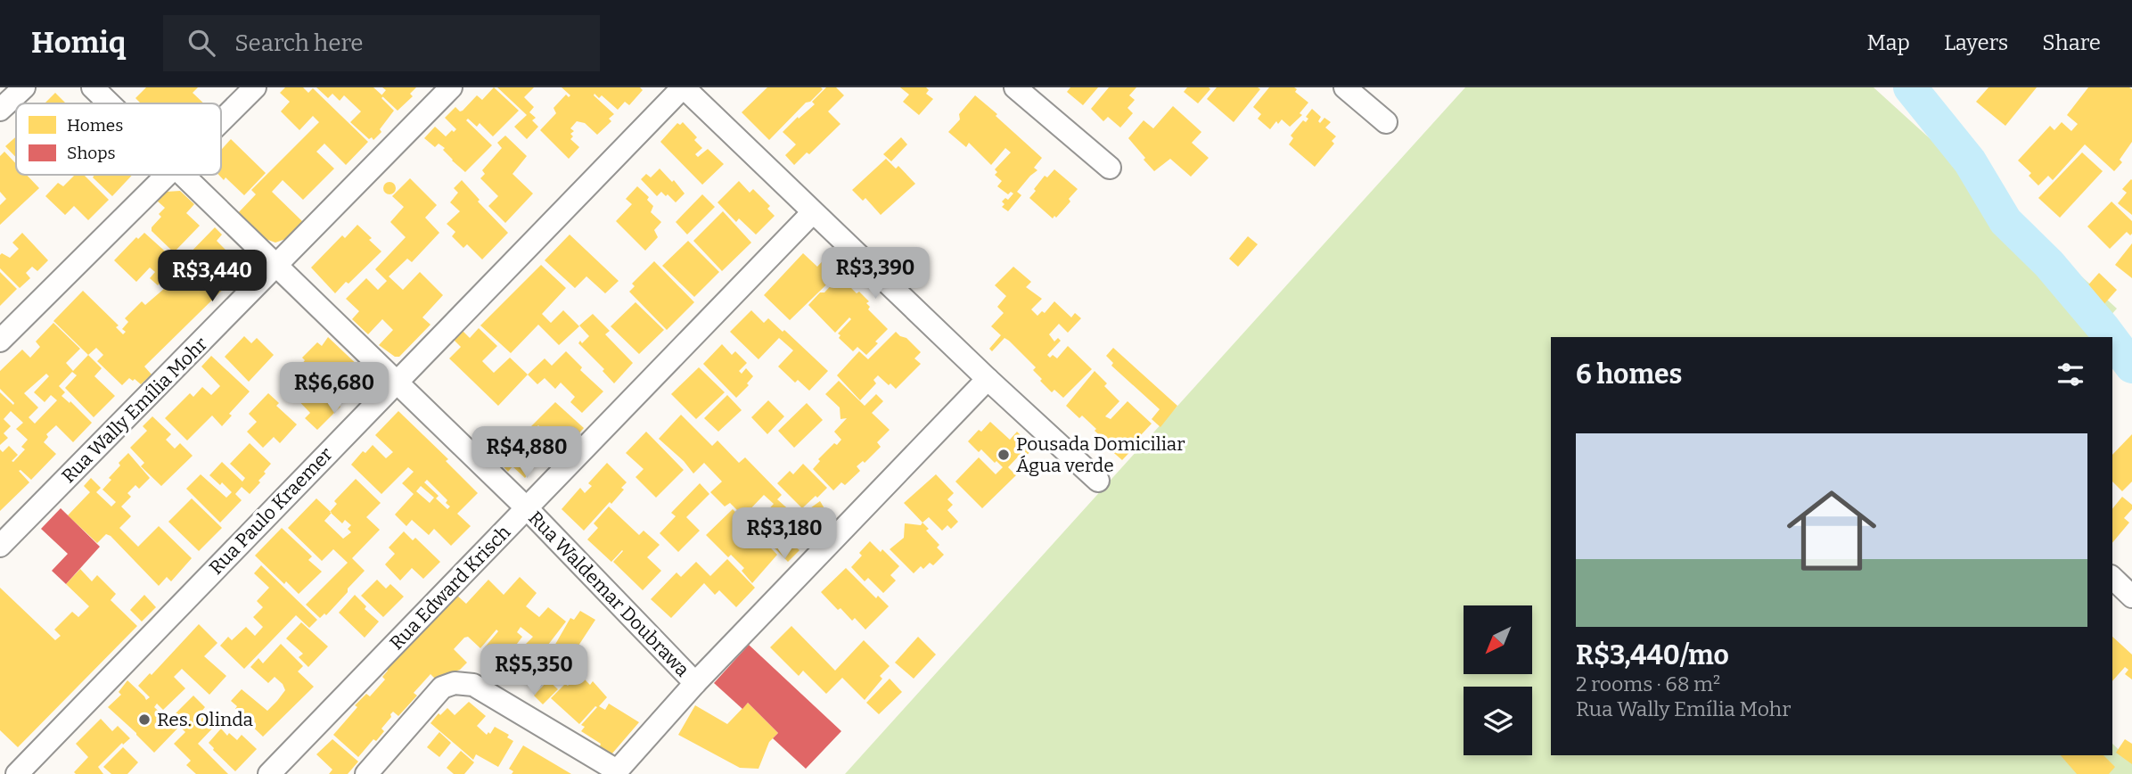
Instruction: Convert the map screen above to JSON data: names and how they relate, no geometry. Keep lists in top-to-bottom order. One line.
{"streets":{"street":["Rua Wally Emília Mohr","Rua Paulo Kraemer","Rua Edward Krisch","Rua Waldemar Doubrawa"]},"crossings":[["Rua Wally Emília Mohr","Rua Waldemar Doubrawa"],["Rua Paulo Kraemer","Rua Waldemar Doubrawa"],["Rua Edward Krisch","Rua Waldemar Doubrawa"]],"places":["Pousada Domiciliar Água verde","Res. Olinda"],"legend":["Homes","Shops"],"north":"bottom left","page":{"header":"Homiq","search":"Search here","nav":["Map","Layers","Share"],"price":["R$3,390","R$3,440","R$6,680","R$4,880","R$3,180","R$5,350"],"heading":"6 homes","list":[{"name":"R$3,440/mo","note":"2 rooms · 68 m² · Rua Wally Emília Mohr"}]}}
